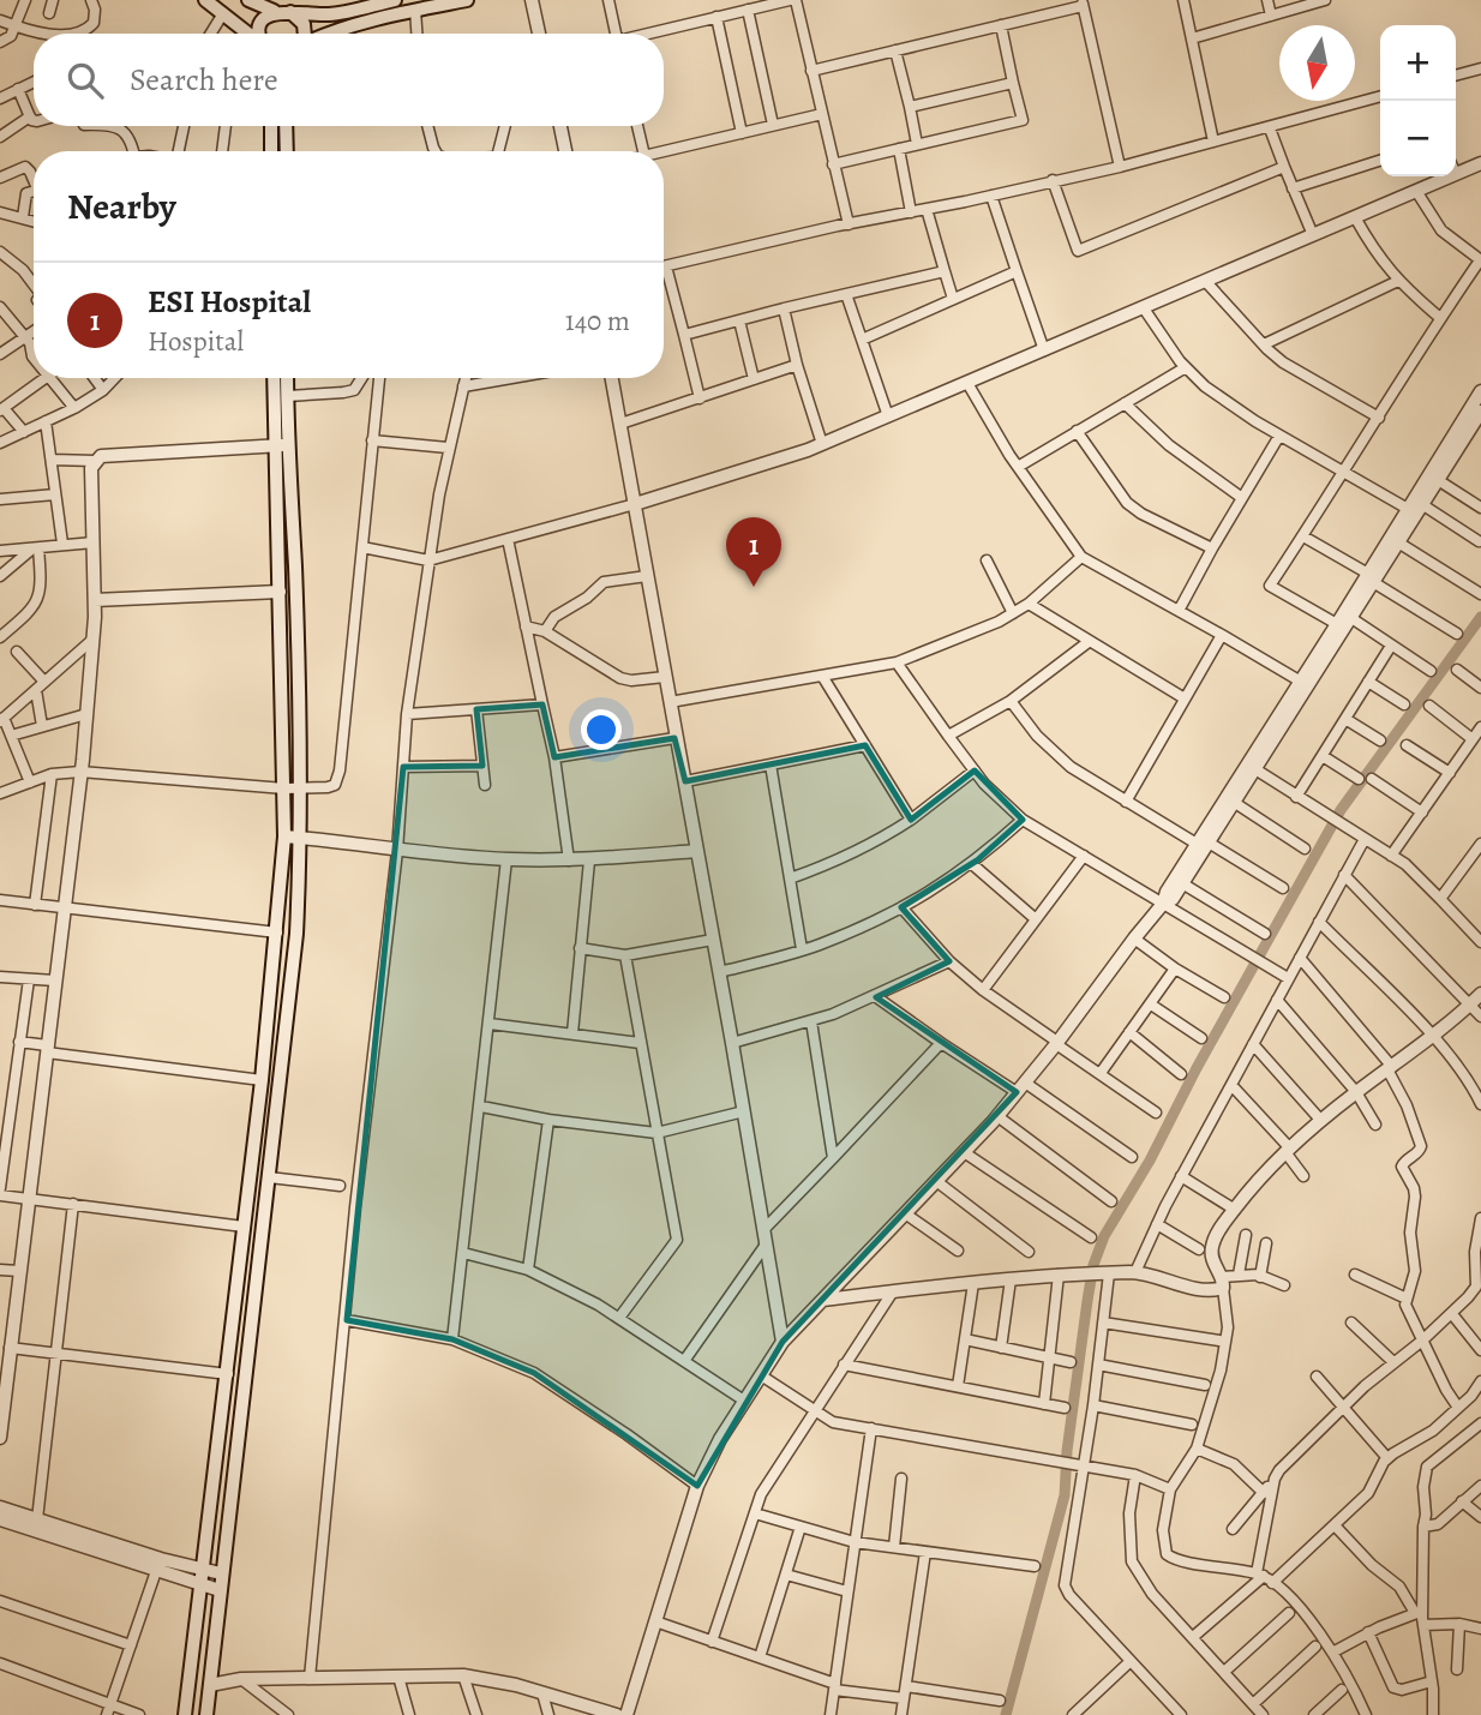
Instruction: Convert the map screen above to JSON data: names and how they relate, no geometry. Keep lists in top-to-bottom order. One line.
{"north":"bottom","page":{"map_buttons":["+","−"],"search":"Search here","heading":"Nearby","list":[{"mark":"1","name":"ESI Hospital","note":"Hospital","value":"140 m"}],"pins":"1"}}
